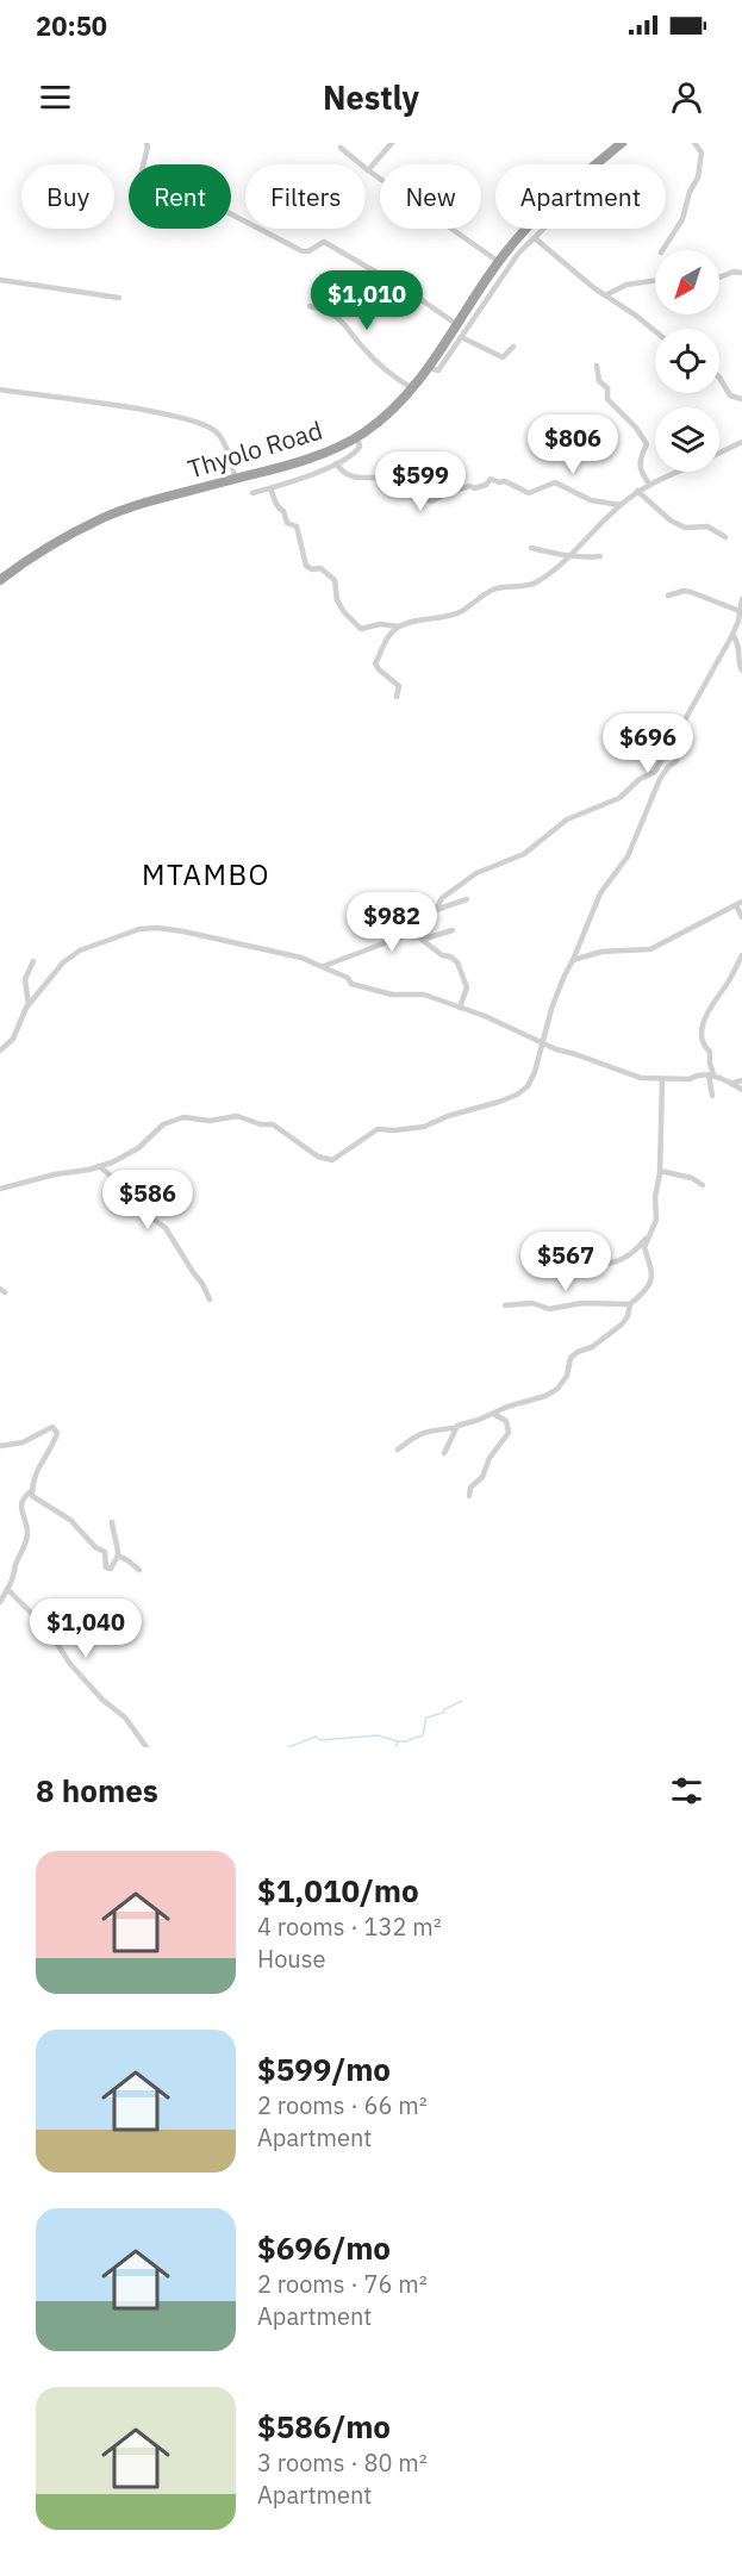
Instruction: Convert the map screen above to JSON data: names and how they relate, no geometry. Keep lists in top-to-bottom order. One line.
{"streets":{"highway":["Thyolo Road"]},"districts":["MTAMBO"],"north":"bottom left","page":{"status":"20:50","header":"Nestly","chip":["Buy","Rent","Filters","New","Apartment"],"price":["$1,010","$806","$599","$696","$982","$586","$567","$1,040"],"heading":"8 homes","list":[{"name":"$1,010/mo","note":"4 rooms · 132 m² · House"},{"name":"$599/mo","note":"2 rooms · 66 m² · Apartment"},{"name":"$696/mo","note":"2 rooms · 76 m² · Apartment"},{"name":"$586/mo","note":"3 rooms · 80 m² · Apartment"}]}}
